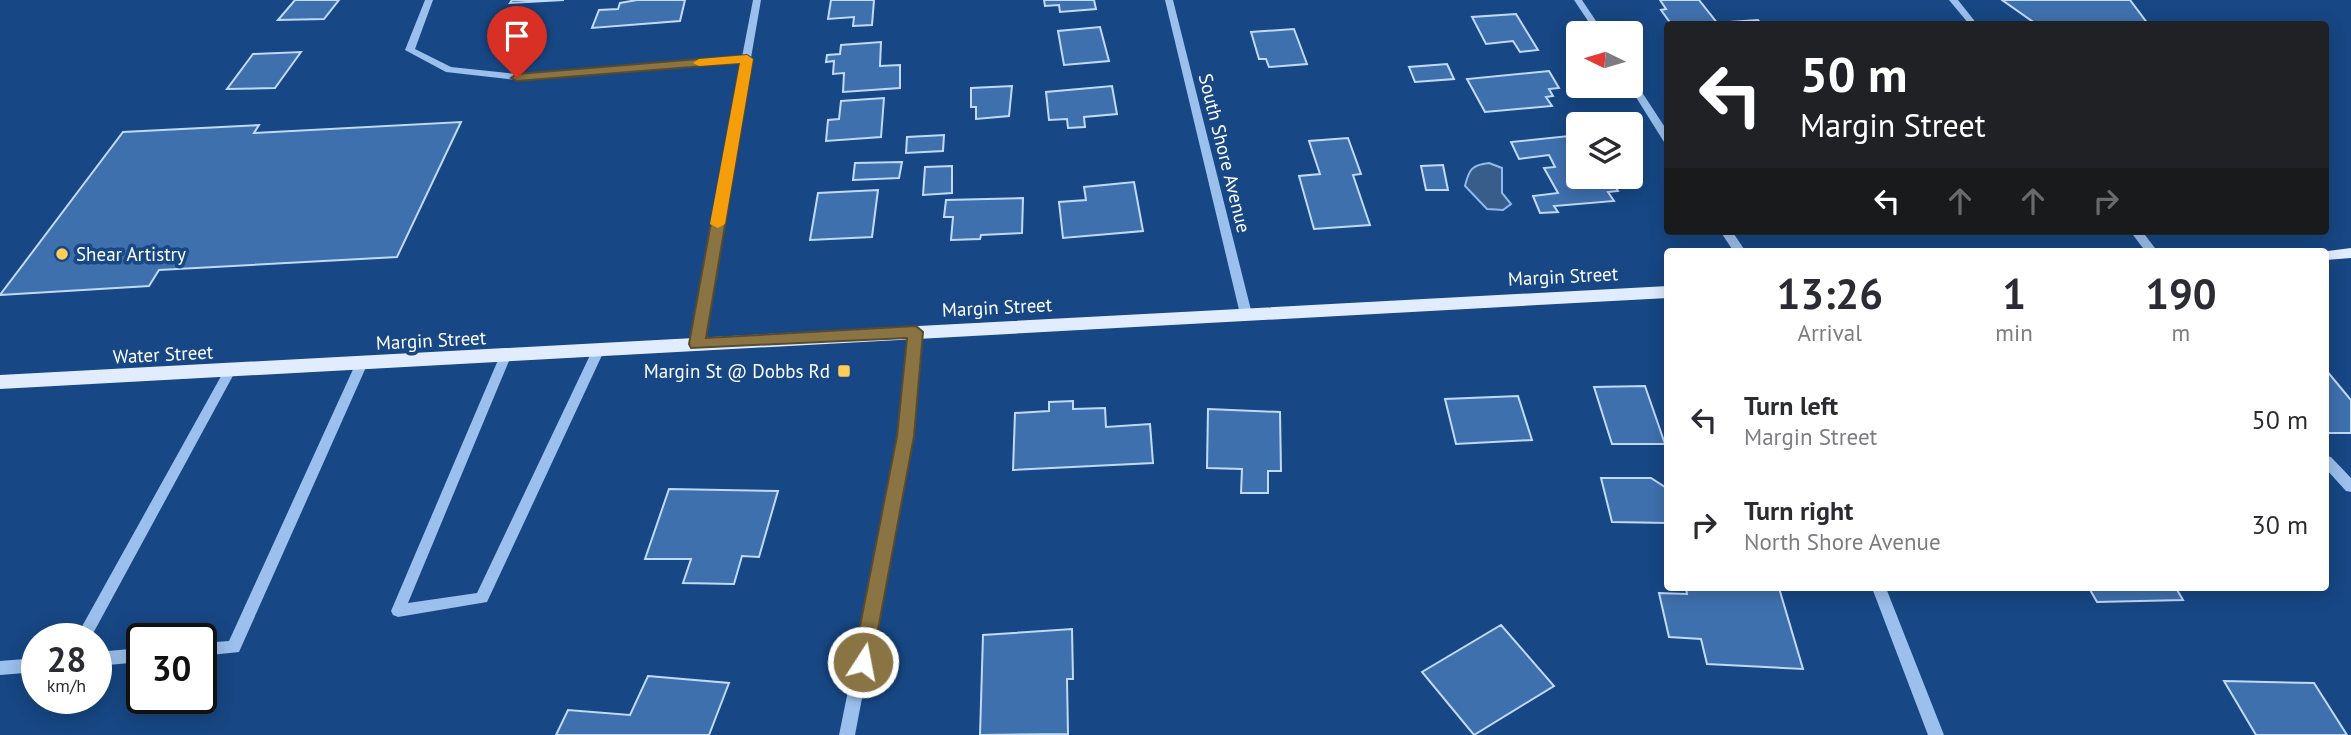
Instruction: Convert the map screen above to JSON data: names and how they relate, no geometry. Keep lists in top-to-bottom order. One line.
{"streets":{"main road":["Margin Street","Water Street"],"street":["South Shore Avenue"]},"crossings":[["South Shore Avenue","Margin Street"],["Margin Street","Water Street"]],"places":{"other":["Shear Artistry"],"transit":["Margin St @ Dobbs Rd"]},"north":"left","page":{"turn":["50 m","Margin Street"],"eta":["13:26","Arrival","1","min","190","m"],"list":[{"name":"Turn left","note":"Margin Street","value":"50 m"},{"name":"Turn right","note":"North Shore Avenue","value":"30 m"}],"speed":"28 km/h","limit":"30"}}
